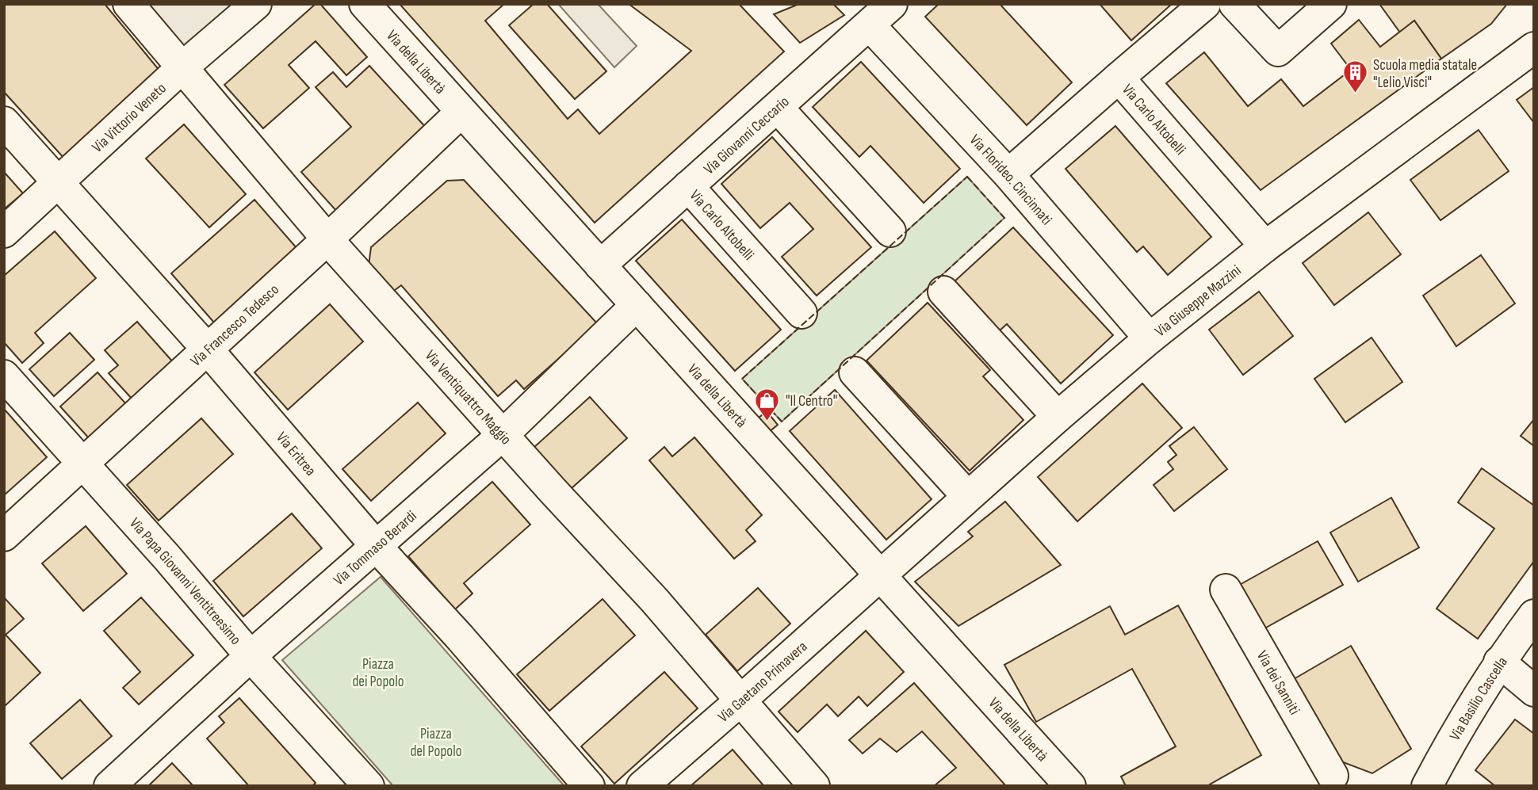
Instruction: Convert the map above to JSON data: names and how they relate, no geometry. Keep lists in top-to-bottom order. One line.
{"streets":{"street":["Via della Libertà","Via Vittorio Veneto","Via Carlo Altobelli","Via Giovanni Ceccario","Via Florideo. Cincinnati","Via Giuseppe Mazzini","Via Francesco Tedesco","Via Ventiquattro Maggio","Via Eritrea","Via Tommaso Berardi","Via Papa Giovanni Ventitreesimo","Via Gaetano Primavera","Via dei Sanniti","Via Basilio Cascella"]},"crossings":[["Via della Libertà","Via Giovanni Ceccario"],["Via della Libertà","Via Giuseppe Mazzini"],["Via della Libertà","Via Francesco Tedesco"],["Via della Libertà","Via Tommaso Berardi"],["Via della Libertà","Via Gaetano Primavera"],["Via Vittorio Veneto","Via Ventiquattro Maggio"],["Via Vittorio Veneto","Via Eritrea"],["Via Carlo Altobelli","Via Giovanni Ceccario"],["Via Carlo Altobelli","Via Florideo. Cincinnati"],["Via Carlo Altobelli","Via Giuseppe Mazzini"],["Via Giovanni Ceccario","Via Florideo. Cincinnati"],["Via Florideo. Cincinnati","Via Giuseppe Mazzini"],["Via Giuseppe Mazzini","Via Gaetano Primavera"],["Via Francesco Tedesco","Via Ventiquattro Maggio"],["Via Francesco Tedesco","Via Eritrea"],["Via Francesco Tedesco","Via Papa Giovanni Ventitreesimo"],["Via Ventiquattro Maggio","Via Tommaso Berardi"],["Via Ventiquattro Maggio","Via Gaetano Primavera"],["Via Eritrea","Via Tommaso Berardi"],["Via Tommaso Berardi","Via Papa Giovanni Ventitreesimo"]],"parks":["Piazza dei Popolo","Piazza del Popolo"],"places":{"building":["Scuola media statale \"Lelio Visci\""],"shop":["\"Il Centro\""]}}
